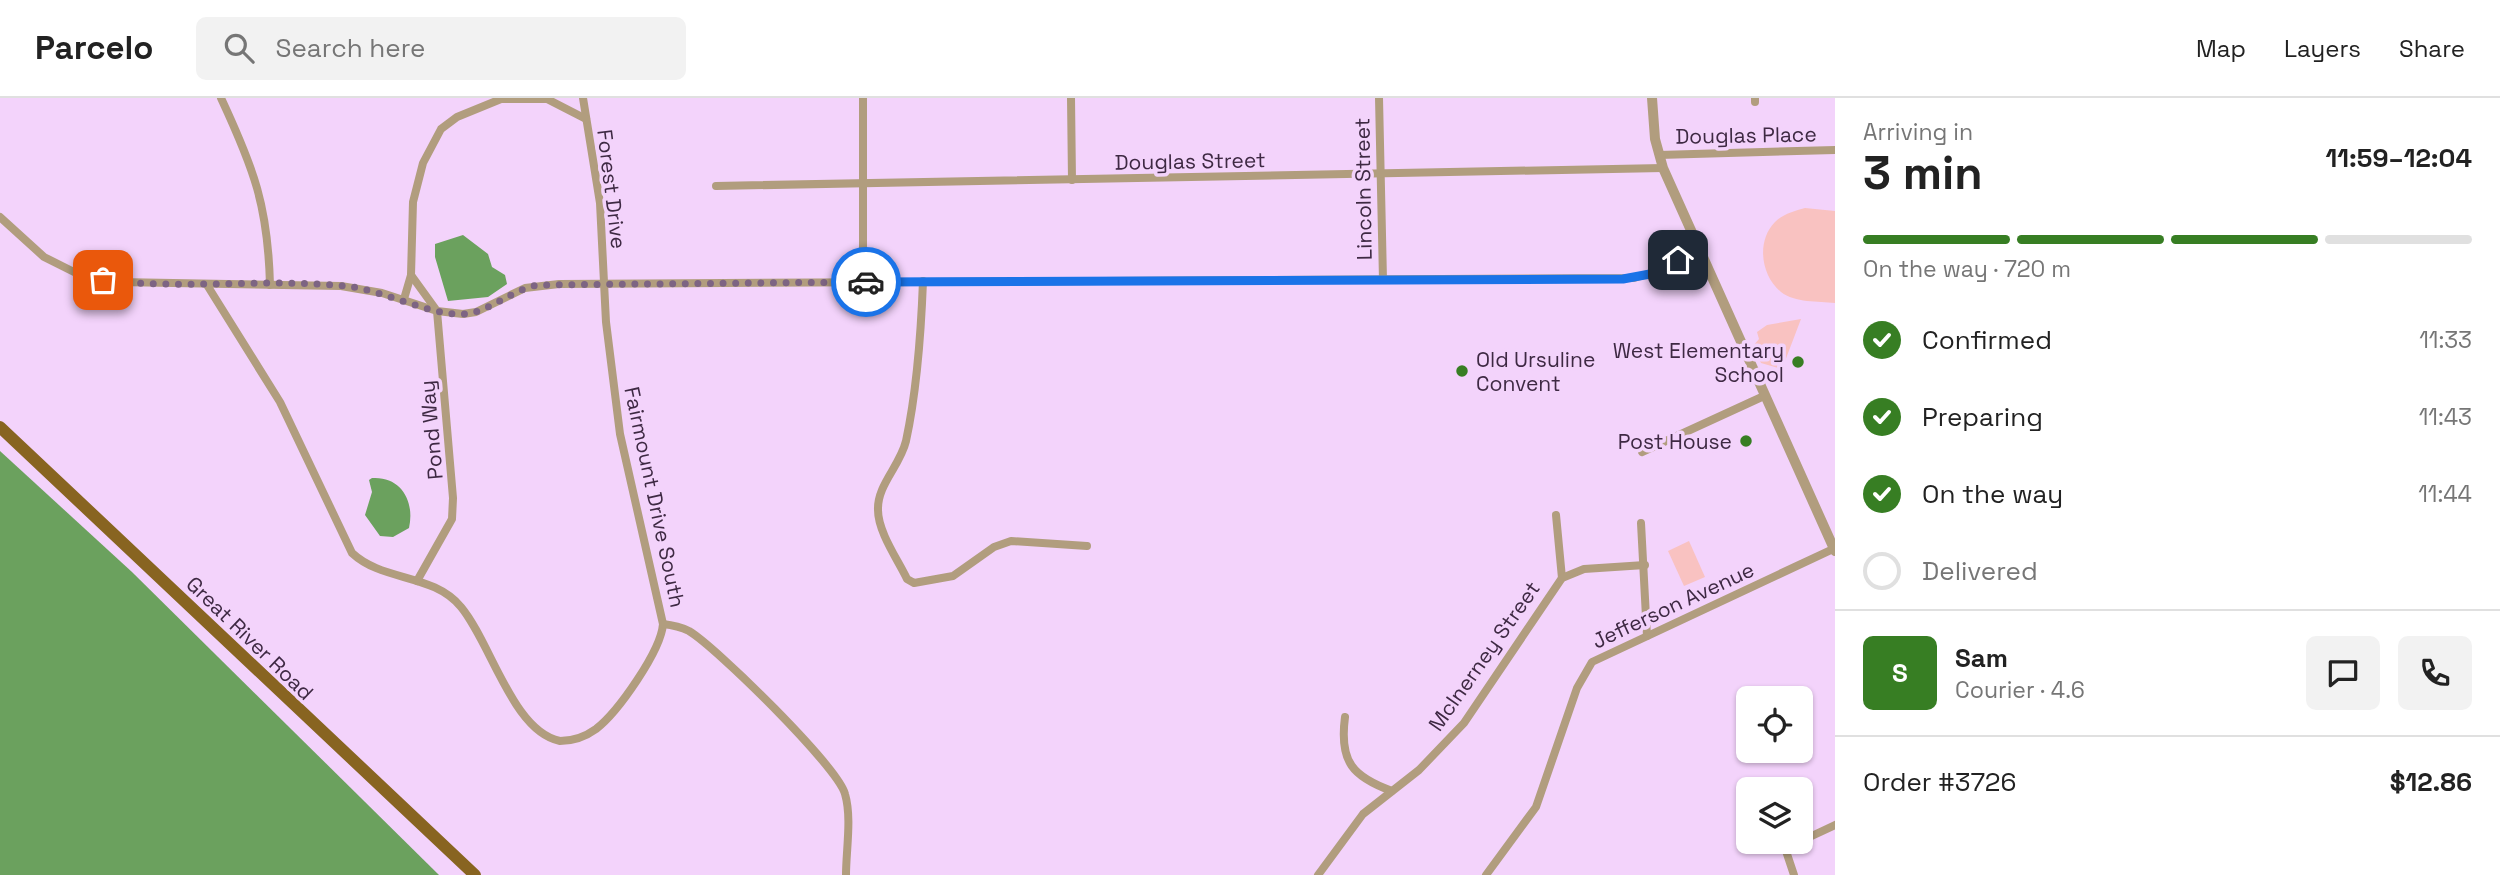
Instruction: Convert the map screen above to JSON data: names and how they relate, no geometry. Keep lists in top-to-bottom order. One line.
{"streets":{"main road":["Great River Road"],"street":["Douglas Place","Douglas Street","Forest Drive","Lincoln Street","Pond Way","Fairmount Drive South","Jefferson Avenue","McInerney Street"]},"crossings":[["Douglas Street","Lincoln Street"],["Forest Drive","Pond Way"],["Forest Drive","Fairmount Drive South"],["Pond Way","Fairmount Drive South"]],"places":["West Elementary School","Old Ursuline Convent","Post House"],"page":{"header":"Parcelo","search":"Search here","nav":["Map","Layers","Share"],"heading":["3 min","Arriving in","11:59–12:04"],"panel":["Sam","Courier · 4.6","Order #3726","$12.86"],"bar":"On the way · 720 m","list":[["Confirmed","11:33"],["Preparing","11:43"],["On the way","11:44"],"Delivered"],"round":"S"}}
